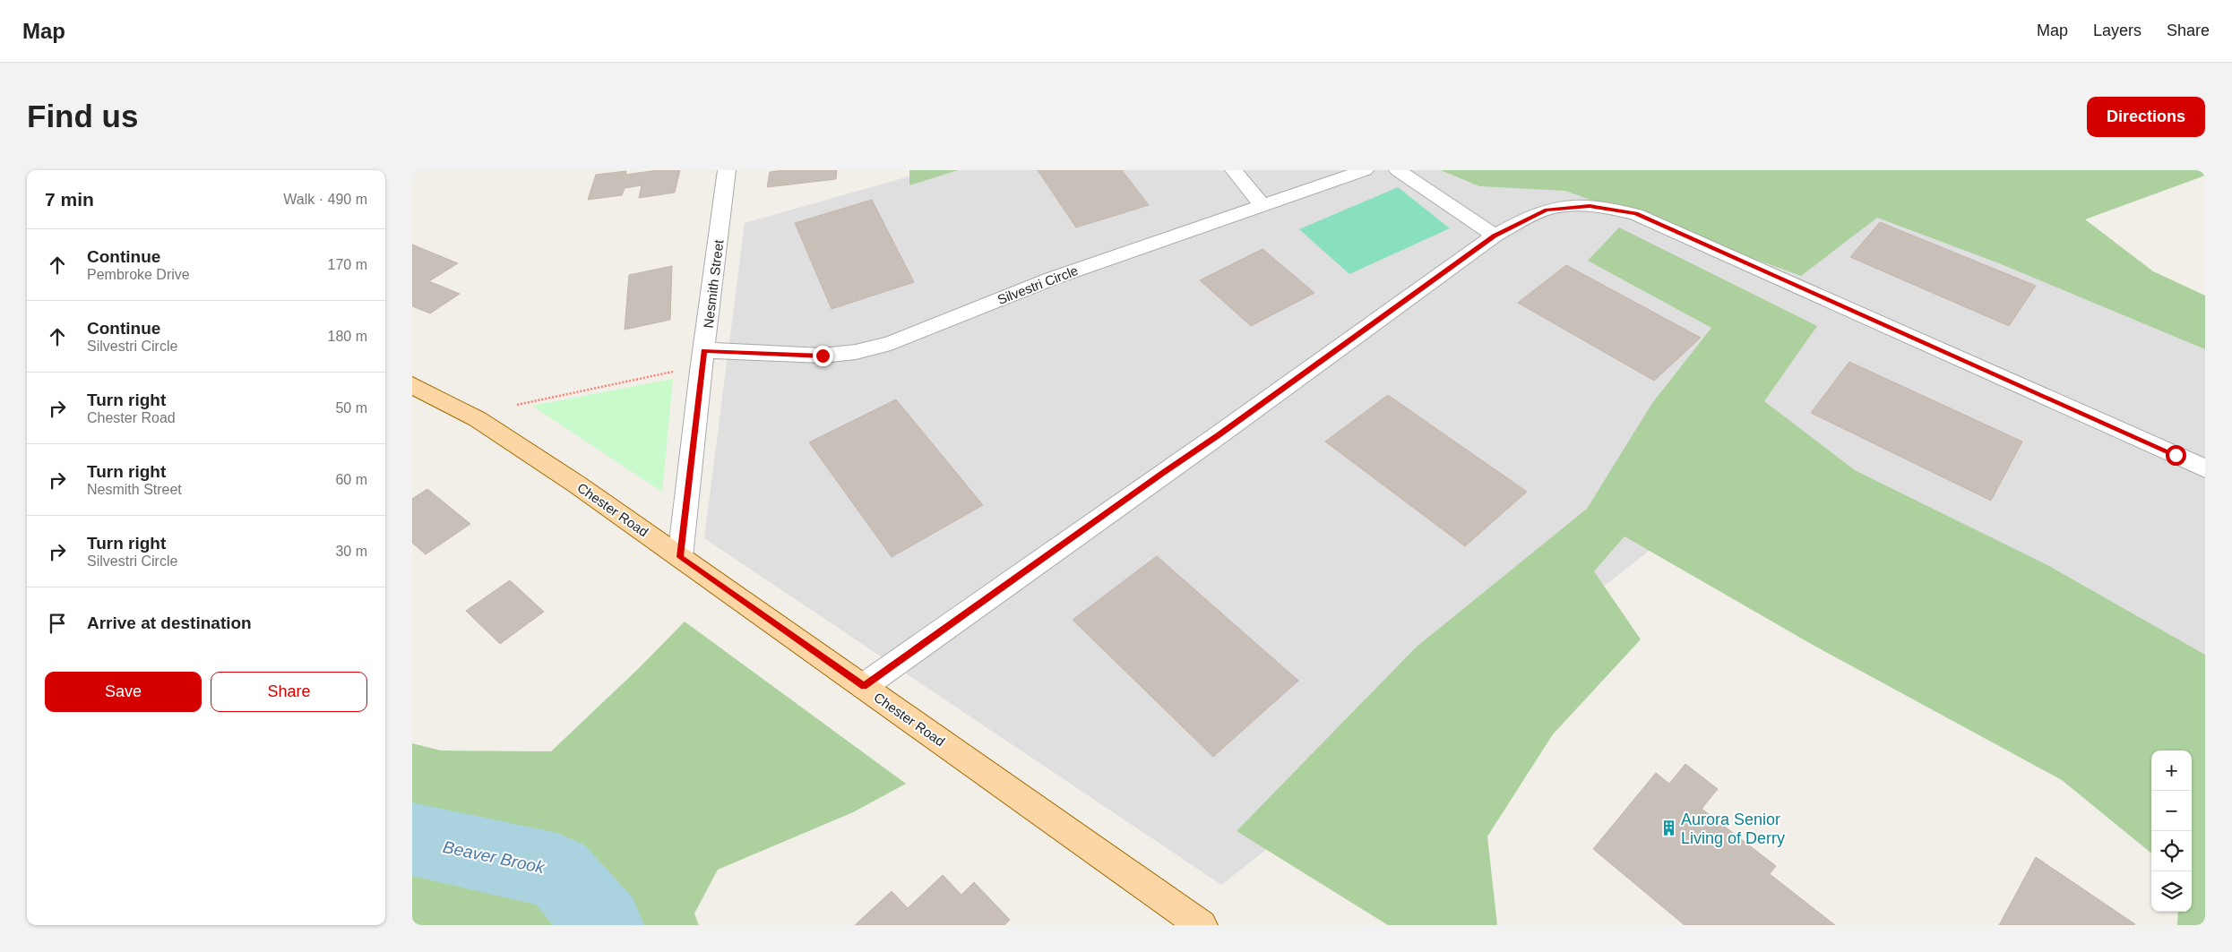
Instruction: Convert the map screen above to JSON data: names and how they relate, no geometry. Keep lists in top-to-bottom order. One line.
{"streets":{"main road":["Chester Road"],"street":["Nesmith Street","Silvestri Circle"]},"crossings":[["Nesmith Street","Silvestri Circle"],["Nesmith Street","Chester Road"]],"water":["Beaver Brook"],"places":{"building":["Aurora Senior Living of Derry"]},"page":{"header":"Map","nav":["Map","Layers","Share"],"buttons":["Directions",["Save","Share"]],"title":"Find us","heading":["7 min","Walk · 490 m"],"list":[["Continue","Pembroke Drive","170 m"],["Continue","Silvestri Circle","180 m"],["Turn right","Chester Road","50 m"],["Turn right","Nesmith Street","60 m"],["Turn right","Silvestri Circle","30 m"],"Arrive at destination"],"map_buttons":["+","−"]}}
